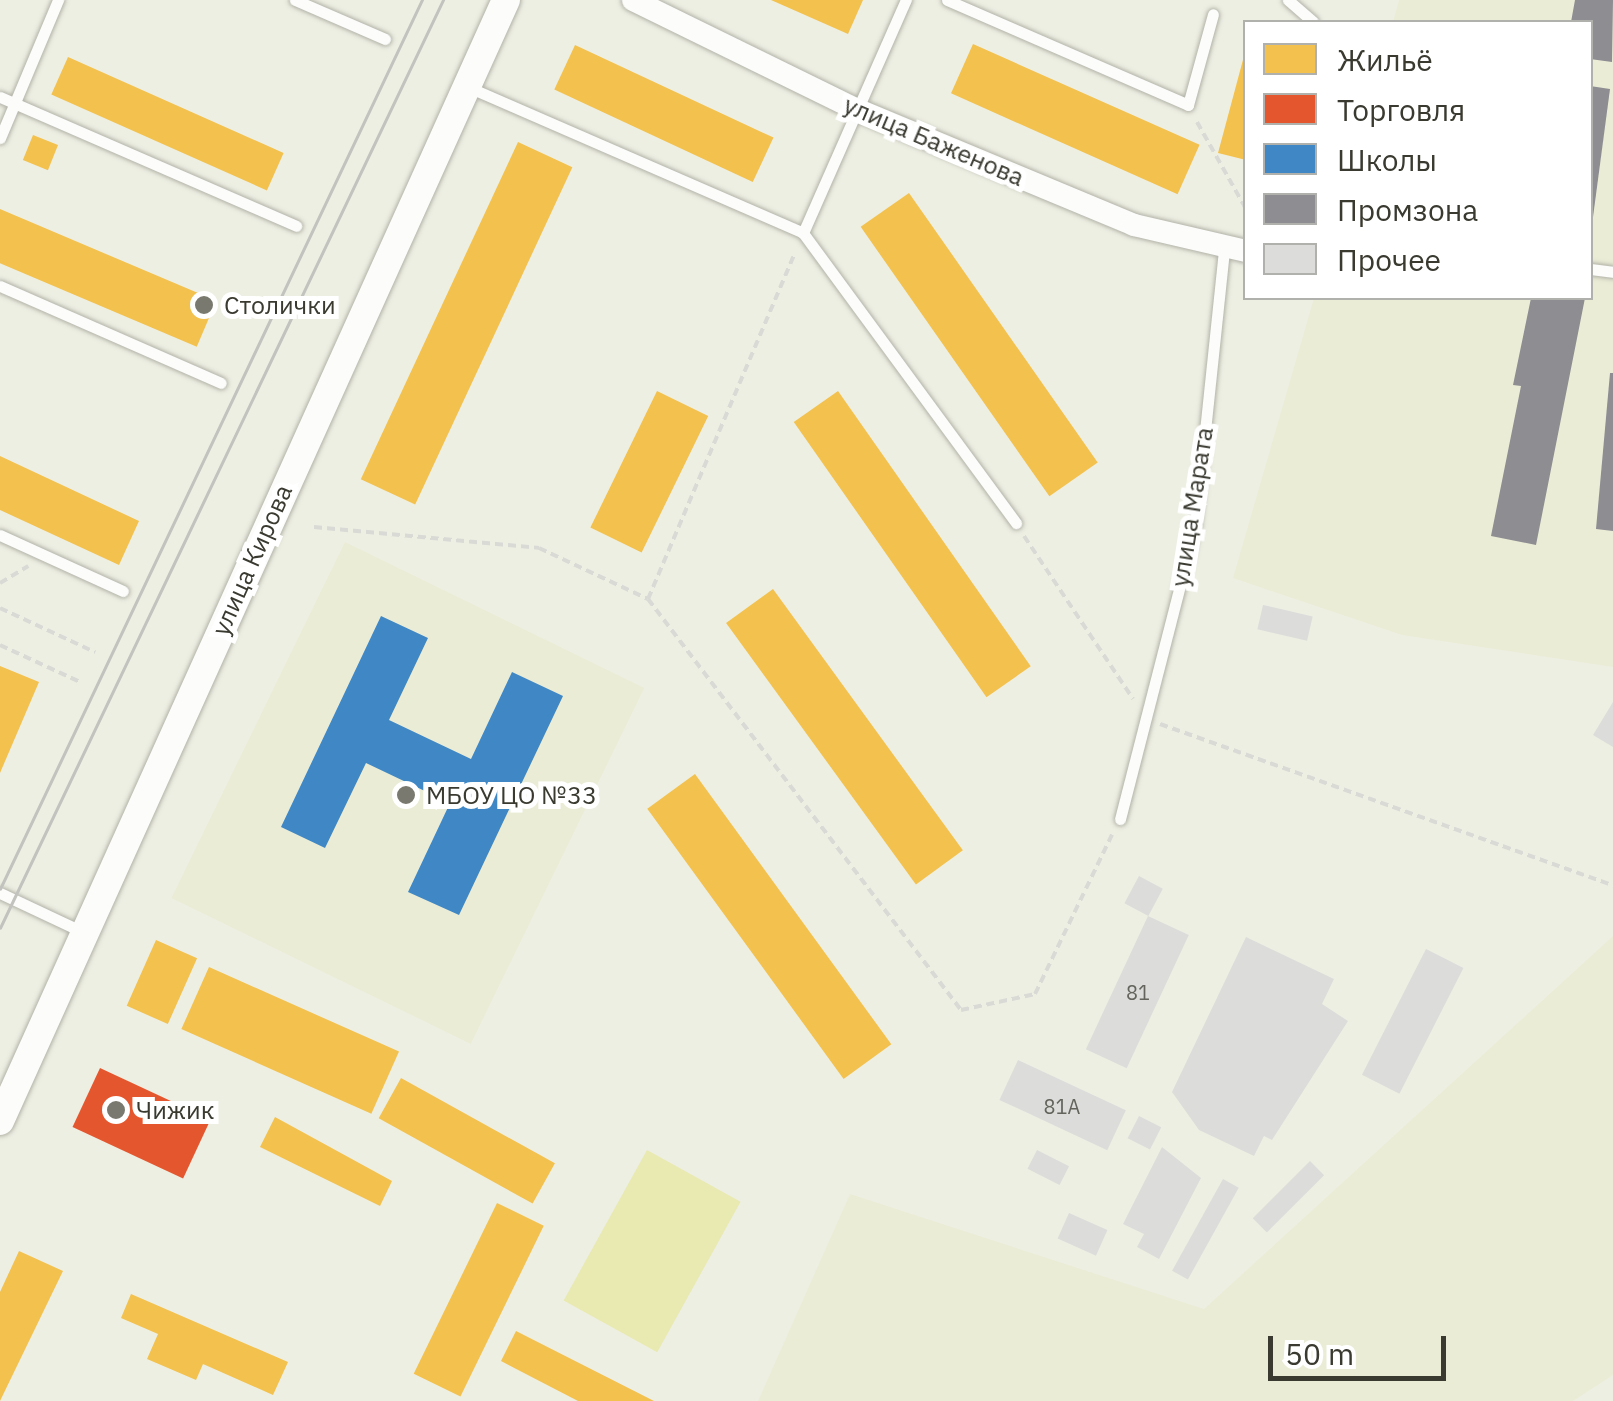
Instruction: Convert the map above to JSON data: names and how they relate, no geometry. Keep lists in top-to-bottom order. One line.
{"streets":{"street":["улица Баженова","улица Кирова"],"lane":["улица Марата"]},"crossings":[["улица Баженова","улица Марата"]],"places":["Столички","МБОУ ЦО №33","Чижик"],"house_numbers":["81","81А"],"legend":["Жильё","Торговля","Школы","Промзона","Прочее"],"scale_bar":"50 m"}
